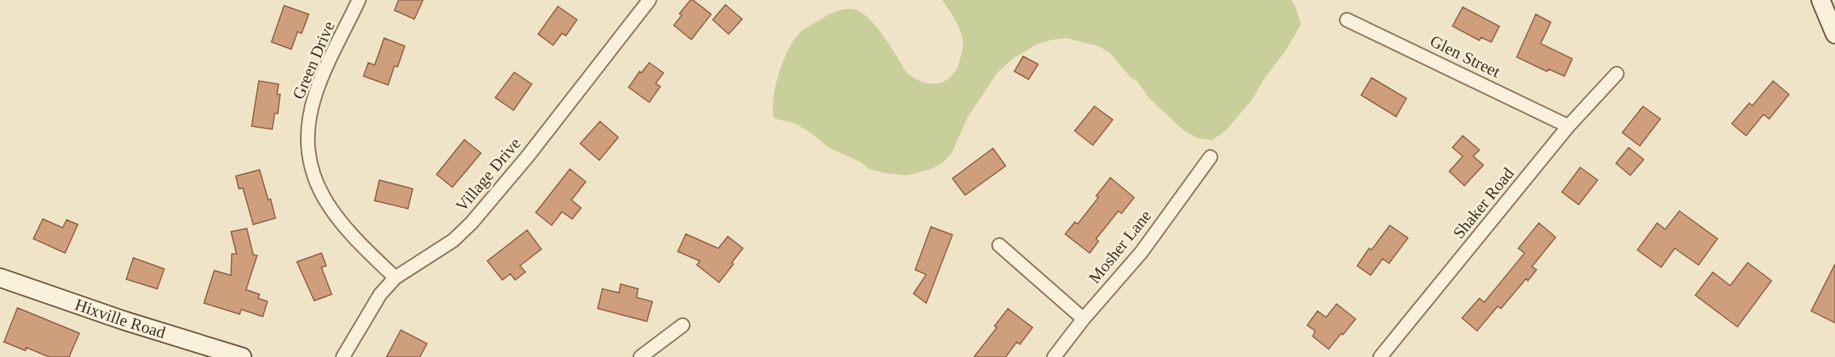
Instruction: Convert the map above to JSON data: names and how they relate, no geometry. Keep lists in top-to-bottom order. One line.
{"streets":{"street":["Glen Street","Green Drive","Village Drive","Shaker Road","Mosher Lane","Hixville Road"]},"crossings":[["Glen Street","Shaker Road"],["Green Drive","Village Drive"]]}
